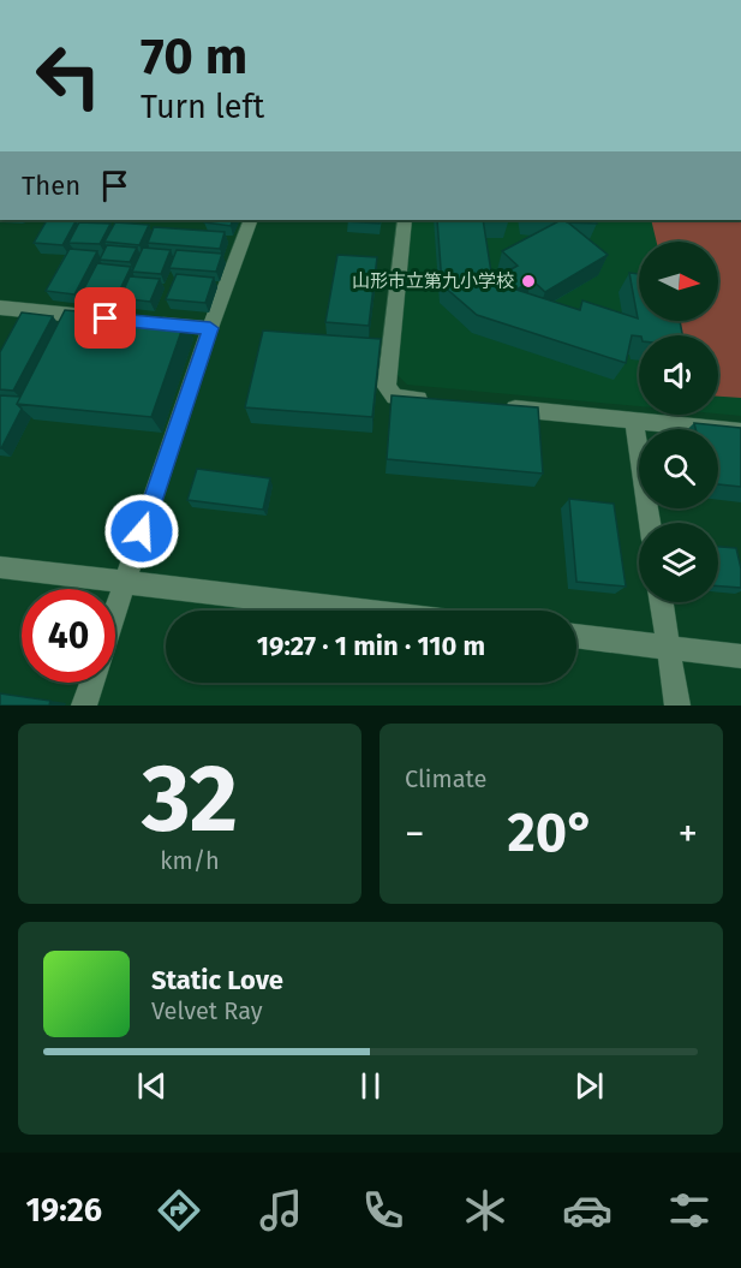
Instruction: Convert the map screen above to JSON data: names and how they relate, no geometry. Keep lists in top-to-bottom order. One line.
{"places":["山形市立第九小学校"],"north":"right","page":{"turn":["70 m","Turn left"],"then":"Then","limit":"40","trip":"19:27 · 1 min · 110 m","tile":[["32","km/h"],"Climate"],"heat":["−","20°","+"],"song":["Static Love","Velvet Ray"],"tabs":"19:26"}}
